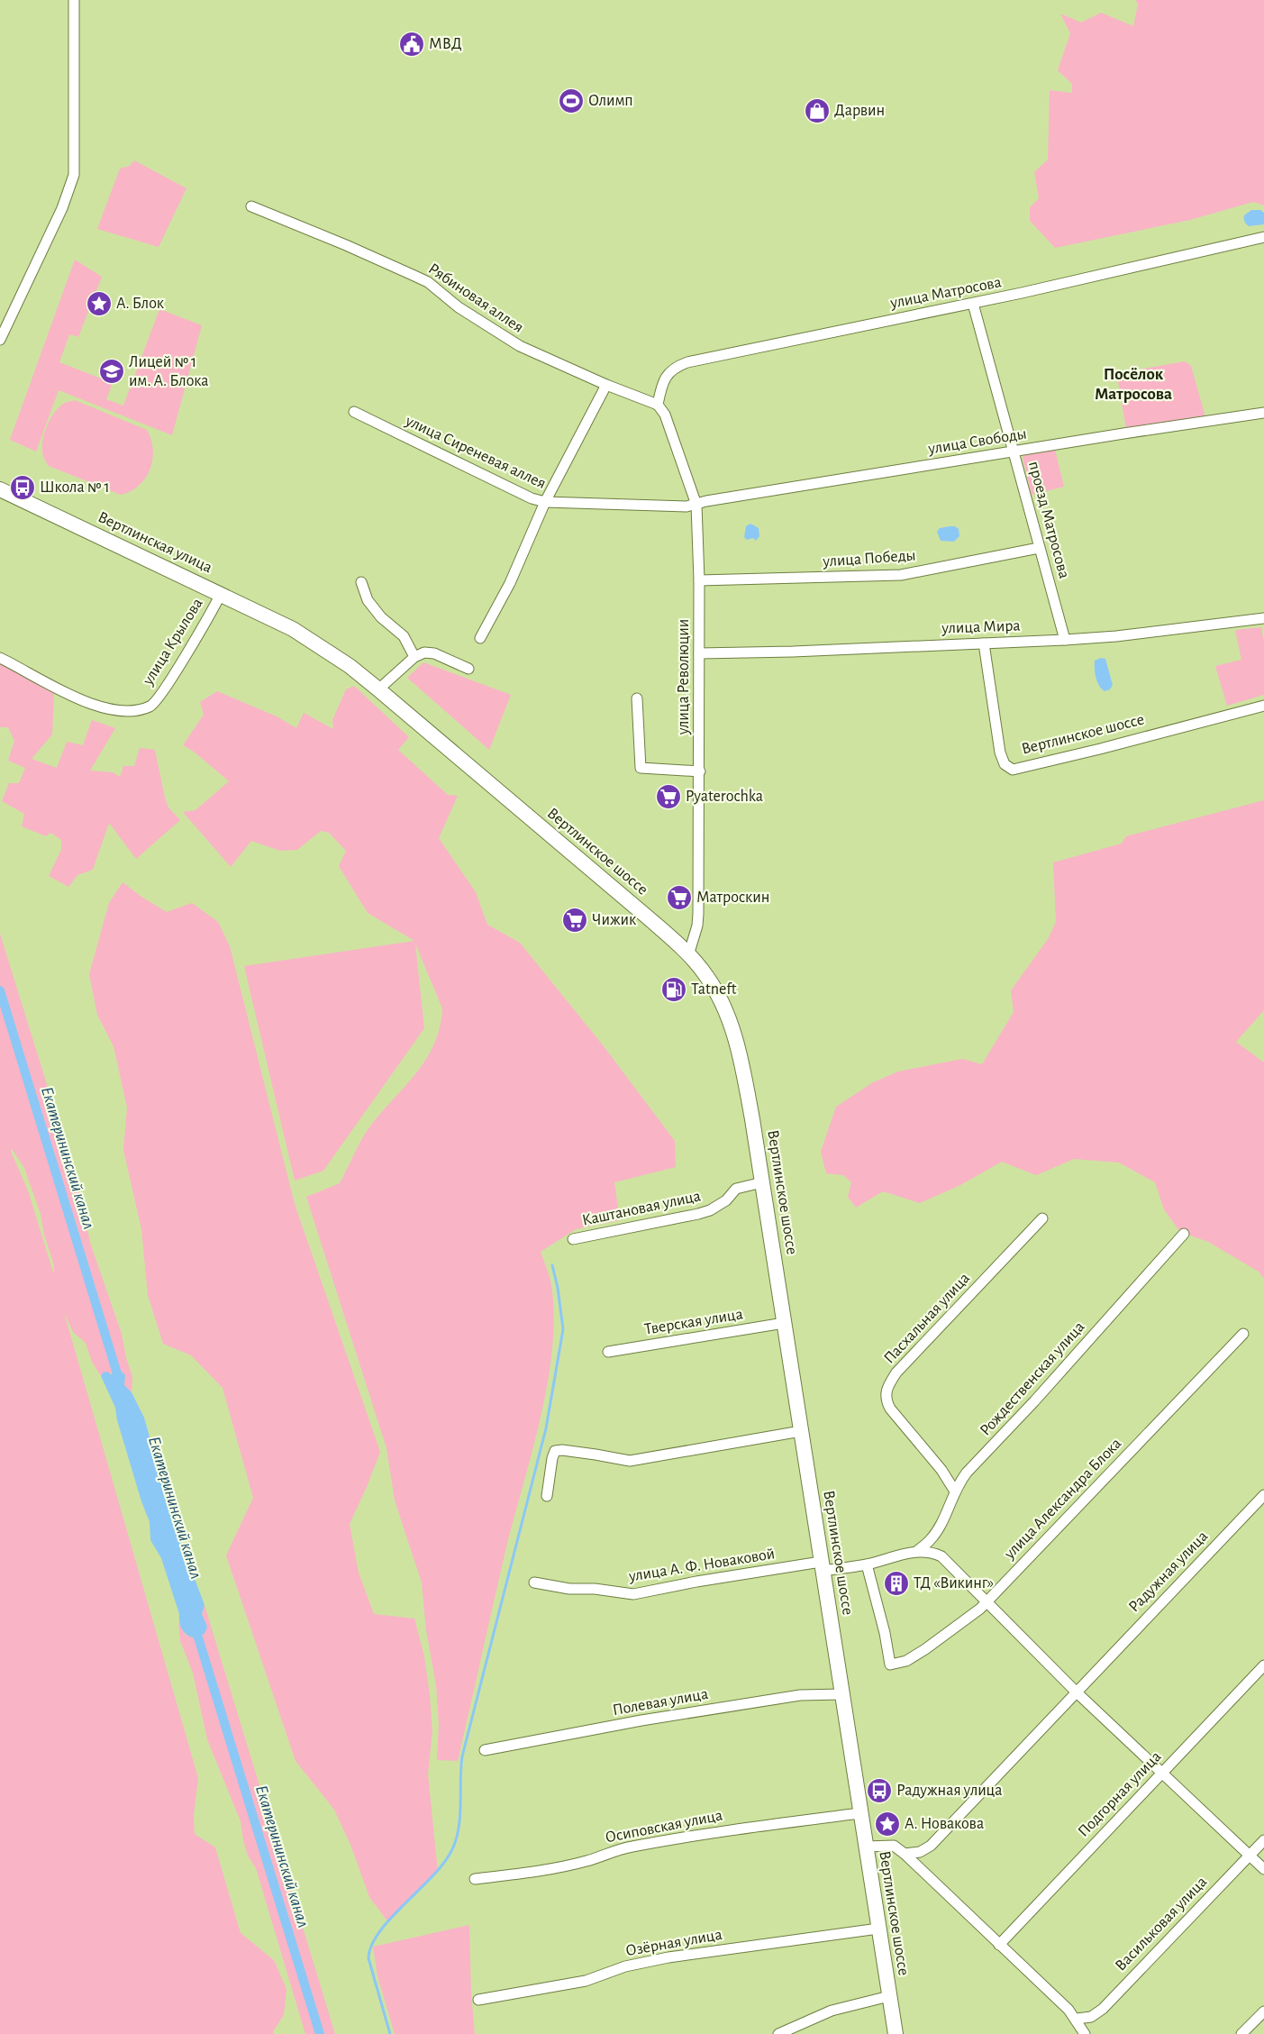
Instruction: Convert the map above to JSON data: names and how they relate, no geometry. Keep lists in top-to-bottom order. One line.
{"streets":{"main road":["Вертлинская улица","Вертлинское шоссе"],"street":["улица Матросова","Рябиновая аллея","улица Свободы","улица Сиреневая аллея","проезд Матросова","улица Победы","улица Мира","улица Крылова","улица Революции","Каштановая улица","Пасхальная улица","Тверская улица","Рождественская улица","улица Александра Блока","улица А. Ф. Новаковой","Радужная улица","Полевая улица","Подгорная улица","Осиповская улица","Васильковая улица","Озёрная улица"]},"crossings":[["улица Матросова","Рябиновая аллея"],["улица Матросова","проезд Матросова"],["улица Матросова","улица Революции"],["Рябиновая аллея","улица Революции"],["улица Свободы","улица Сиреневая аллея"],["улица Свободы","проезд Матросова"],["улица Свободы","улица Революции"],["улица Сиреневая аллея","улица Революции"],["проезд Матросова","улица Победы"],["проезд Матросова","улица Мира"],["Вертлинская улица","улица Крылова"],["Вертлинская улица","Вертлинское шоссе"],["улица Победы","улица Революции"],["улица Мира","улица Революции"],["улица Мира","Вертлинское шоссе"],["улица Крылова","Вертлинское шоссе"],["улица Революции","Вертлинское шоссе"],["Вертлинское шоссе","Каштановая улица"],["Вертлинское шоссе","Тверская улица"],["Вертлинское шоссе","улица А. Ф. Новаковой"],["Вертлинское шоссе","Полевая улица"],["Вертлинское шоссе","Осиповская улица"],["Вертлинское шоссе","Озёрная улица"],["Пасхальная улица","Рождественская улица"],["Рождественская улица","улица А. Ф. Новаковой"],["улица Александра Блока","улица А. Ф. Новаковой"]],"districts":["Посёлок Матросова"],"water":["Екатерининский канал"],"places":{"public building":["МВД"],"sports":["Олимп"],"shop":["Дарвин"],"place":["А. Блок","А. Новакова"],"school or university":["Лицей № 1 им. А. Блока"],"bus stop":["Школа № 1","Радужная улица"],"supermarket":["Pyaterochka","Матроскин","Чижик"],"fuel station":["Tatneft"],"building":["ТД «Викинг»"]}}
